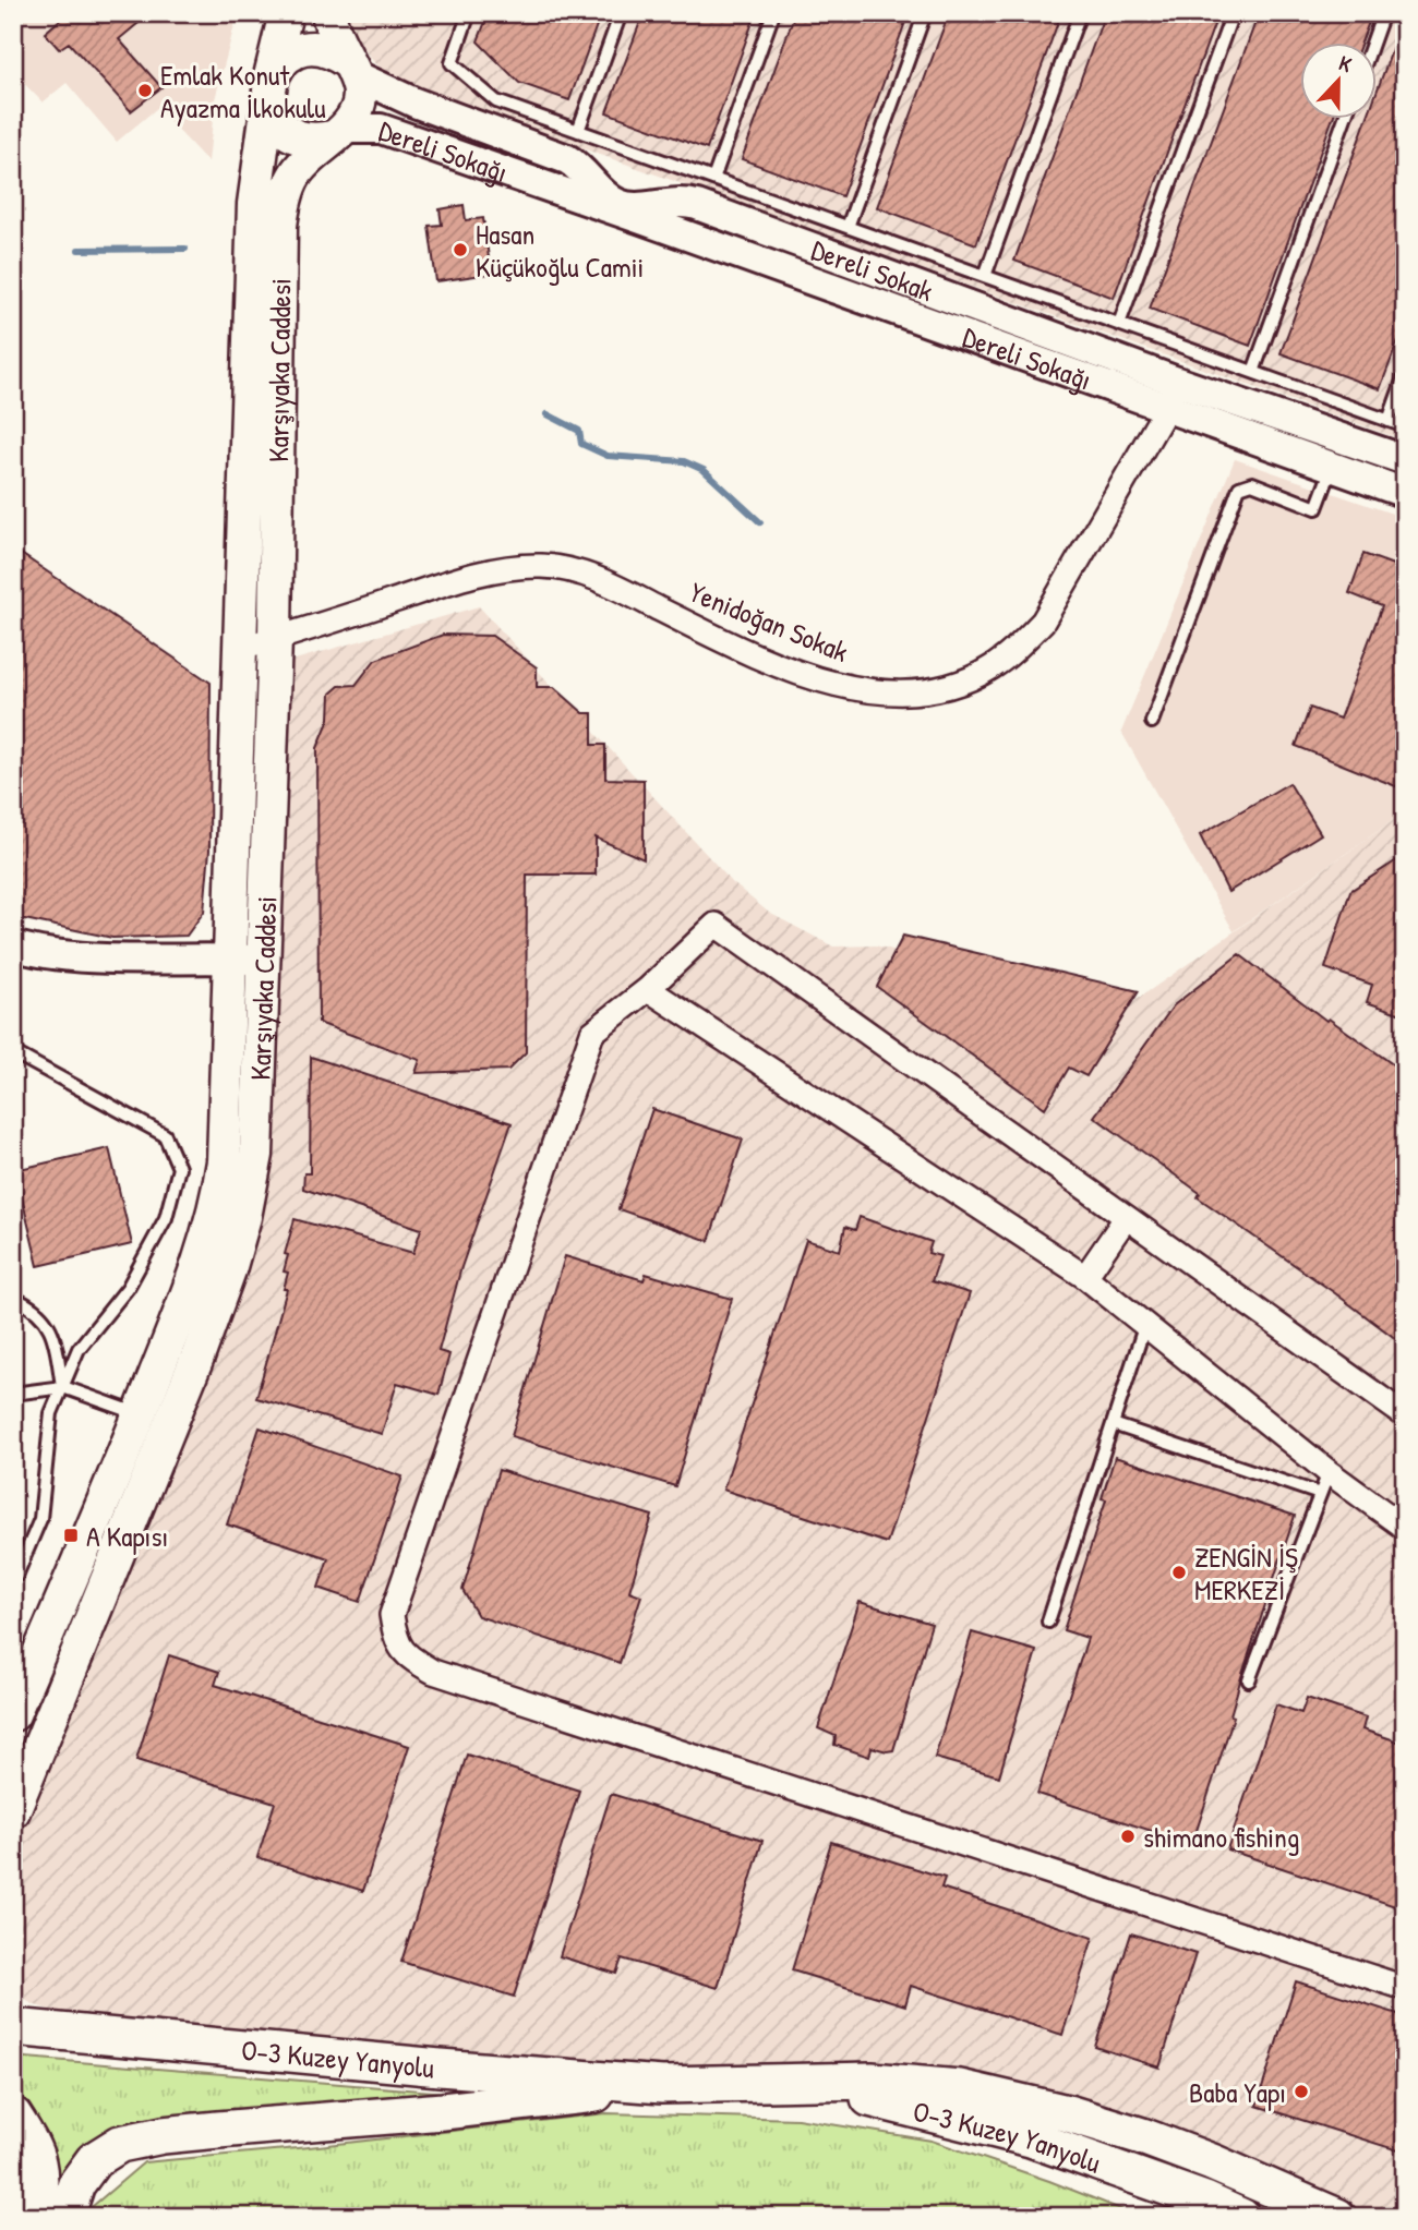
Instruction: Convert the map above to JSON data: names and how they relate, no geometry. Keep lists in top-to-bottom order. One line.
{"streets":{"main road":["Karşıyaka Caddesi","O-3 Kuzey Yanyolu"],"street":["Dereli Sokağı","Dereli Sokak","Yenidoğan Sokak"]},"crossings":[["Dereli Sokağı","Dereli Sokak"],["Dereli Sokağı","Karşıyaka Caddesi"],["Dereli Sokağı","Yenidoğan Sokak"],["Dereli Sokak","Karşıyaka Caddesi"],["Dereli Sokak","Yenidoğan Sokak"],["Karşıyaka Caddesi","Yenidoğan Sokak"]],"places":{"other":["Emlak Konut Ayazma İlkokulu","Hasan Küçükoğlu Camii","ZENGİN İŞ MERKEZİ","shimano fishing","Baba Yapı"],"transit":["A Kapısı"]},"north":"top"}
